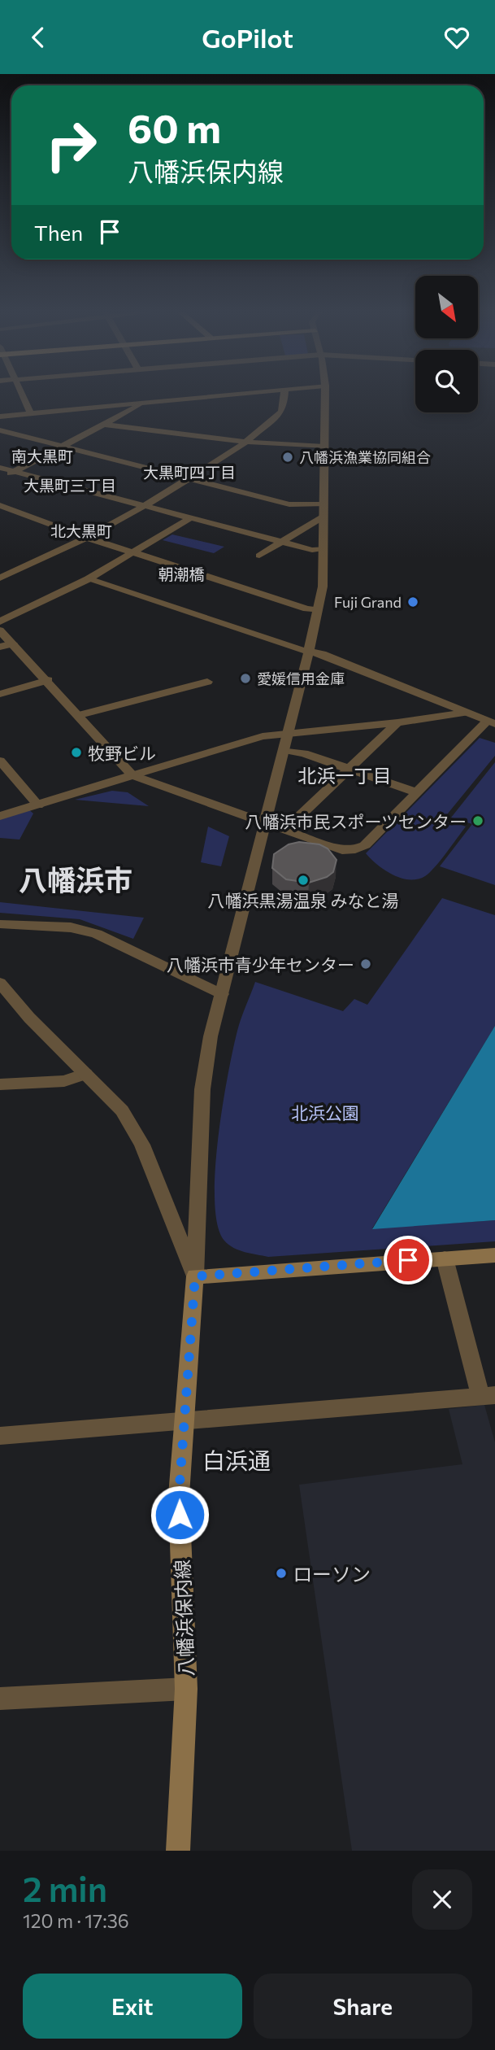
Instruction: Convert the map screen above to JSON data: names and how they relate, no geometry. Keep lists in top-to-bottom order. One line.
{"streets":{"main road":["八幡浜保内線"]},"districts":["南大黒町","大黒町四丁目","大黒町三丁目","北大黒町","朝潮橋","北浜一丁目","八幡浜市","白浜通"],"parks":["北浜公園"],"places":["八幡浜漁業協同組合","Fuji Grand","愛媛信用金庫","牧野ビル","八幡浜市民スポーツセンター","八幡浜黒湯温泉 みなと湯","八幡浜市青少年センター","ローソン"],"north":"bottom right","page":{"header":"GoPilot","turn":["60 m","八幡浜保内線"],"then":"Then","heading":["2 min","120 m · 17:36"],"buttons":["Exit","Share"]}}
